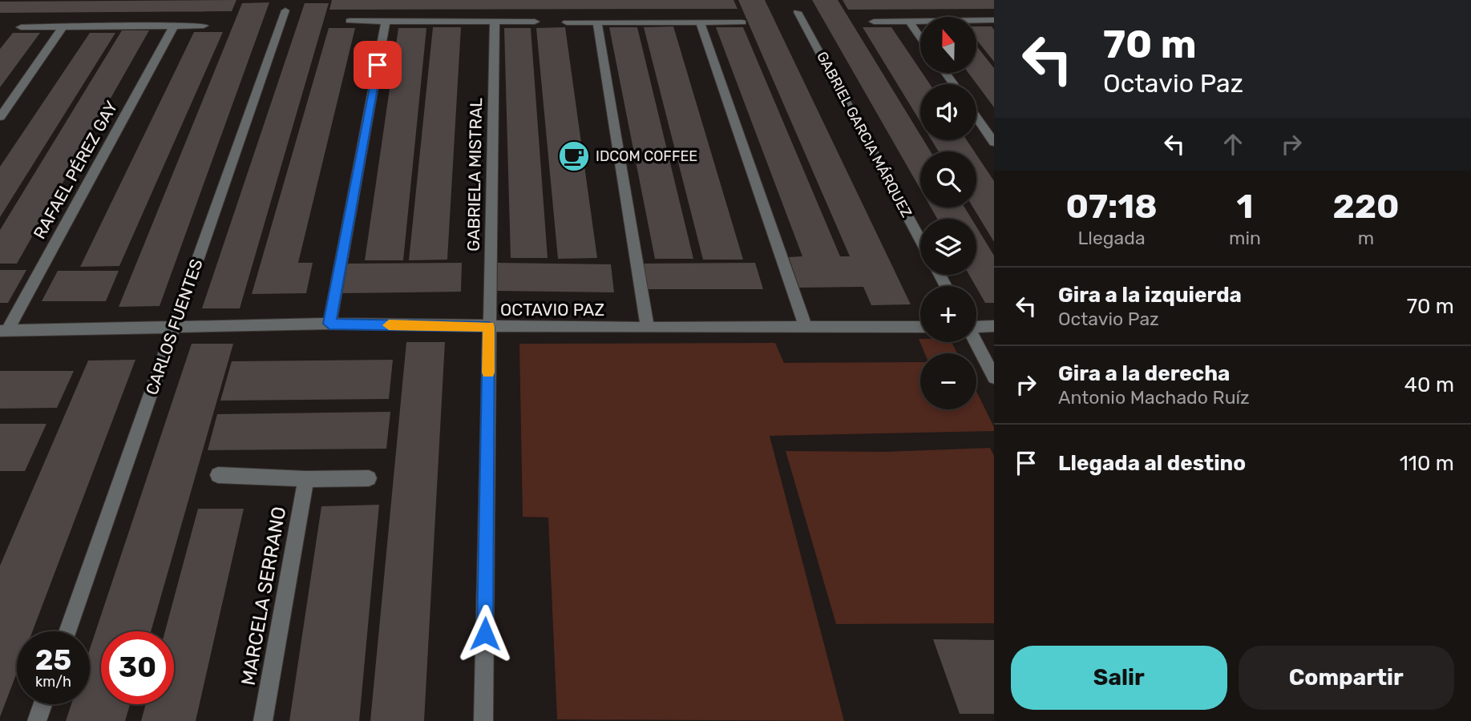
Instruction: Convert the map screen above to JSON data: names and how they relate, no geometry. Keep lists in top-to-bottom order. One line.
{"streets":{"street":["GABRIEL GARCIA MÁRQUEZ","RAFAEL PÉREZ GAY","GABRIELA MISTRAL","OCTAVIO PAZ","CARLOS FUENTES","MARCELA SERRANO"]},"crossings":[["RAFAEL PÉREZ GAY","OCTAVIO PAZ"],["GABRIELA MISTRAL","OCTAVIO PAZ"],["OCTAVIO PAZ","CARLOS FUENTES"]],"places":{"cafe":["IDCOM COFFEE"]},"north":"top","page":{"turn":["70 m","Octavio Paz"],"map_buttons":["+","−"],"eta":["07:18","Llegada","1","min","220","m"],"list":[{"name":"Gira a la izquierda","note":"Octavio Paz","value":"70 m"},{"name":"Gira a la derecha","note":"Antonio Machado Ruíz","value":"40 m"},{"name":"Llegada al destino","value":"110 m"}],"speed":"25 km/h","limit":"30","buttons":["Salir","Compartir"]}}
